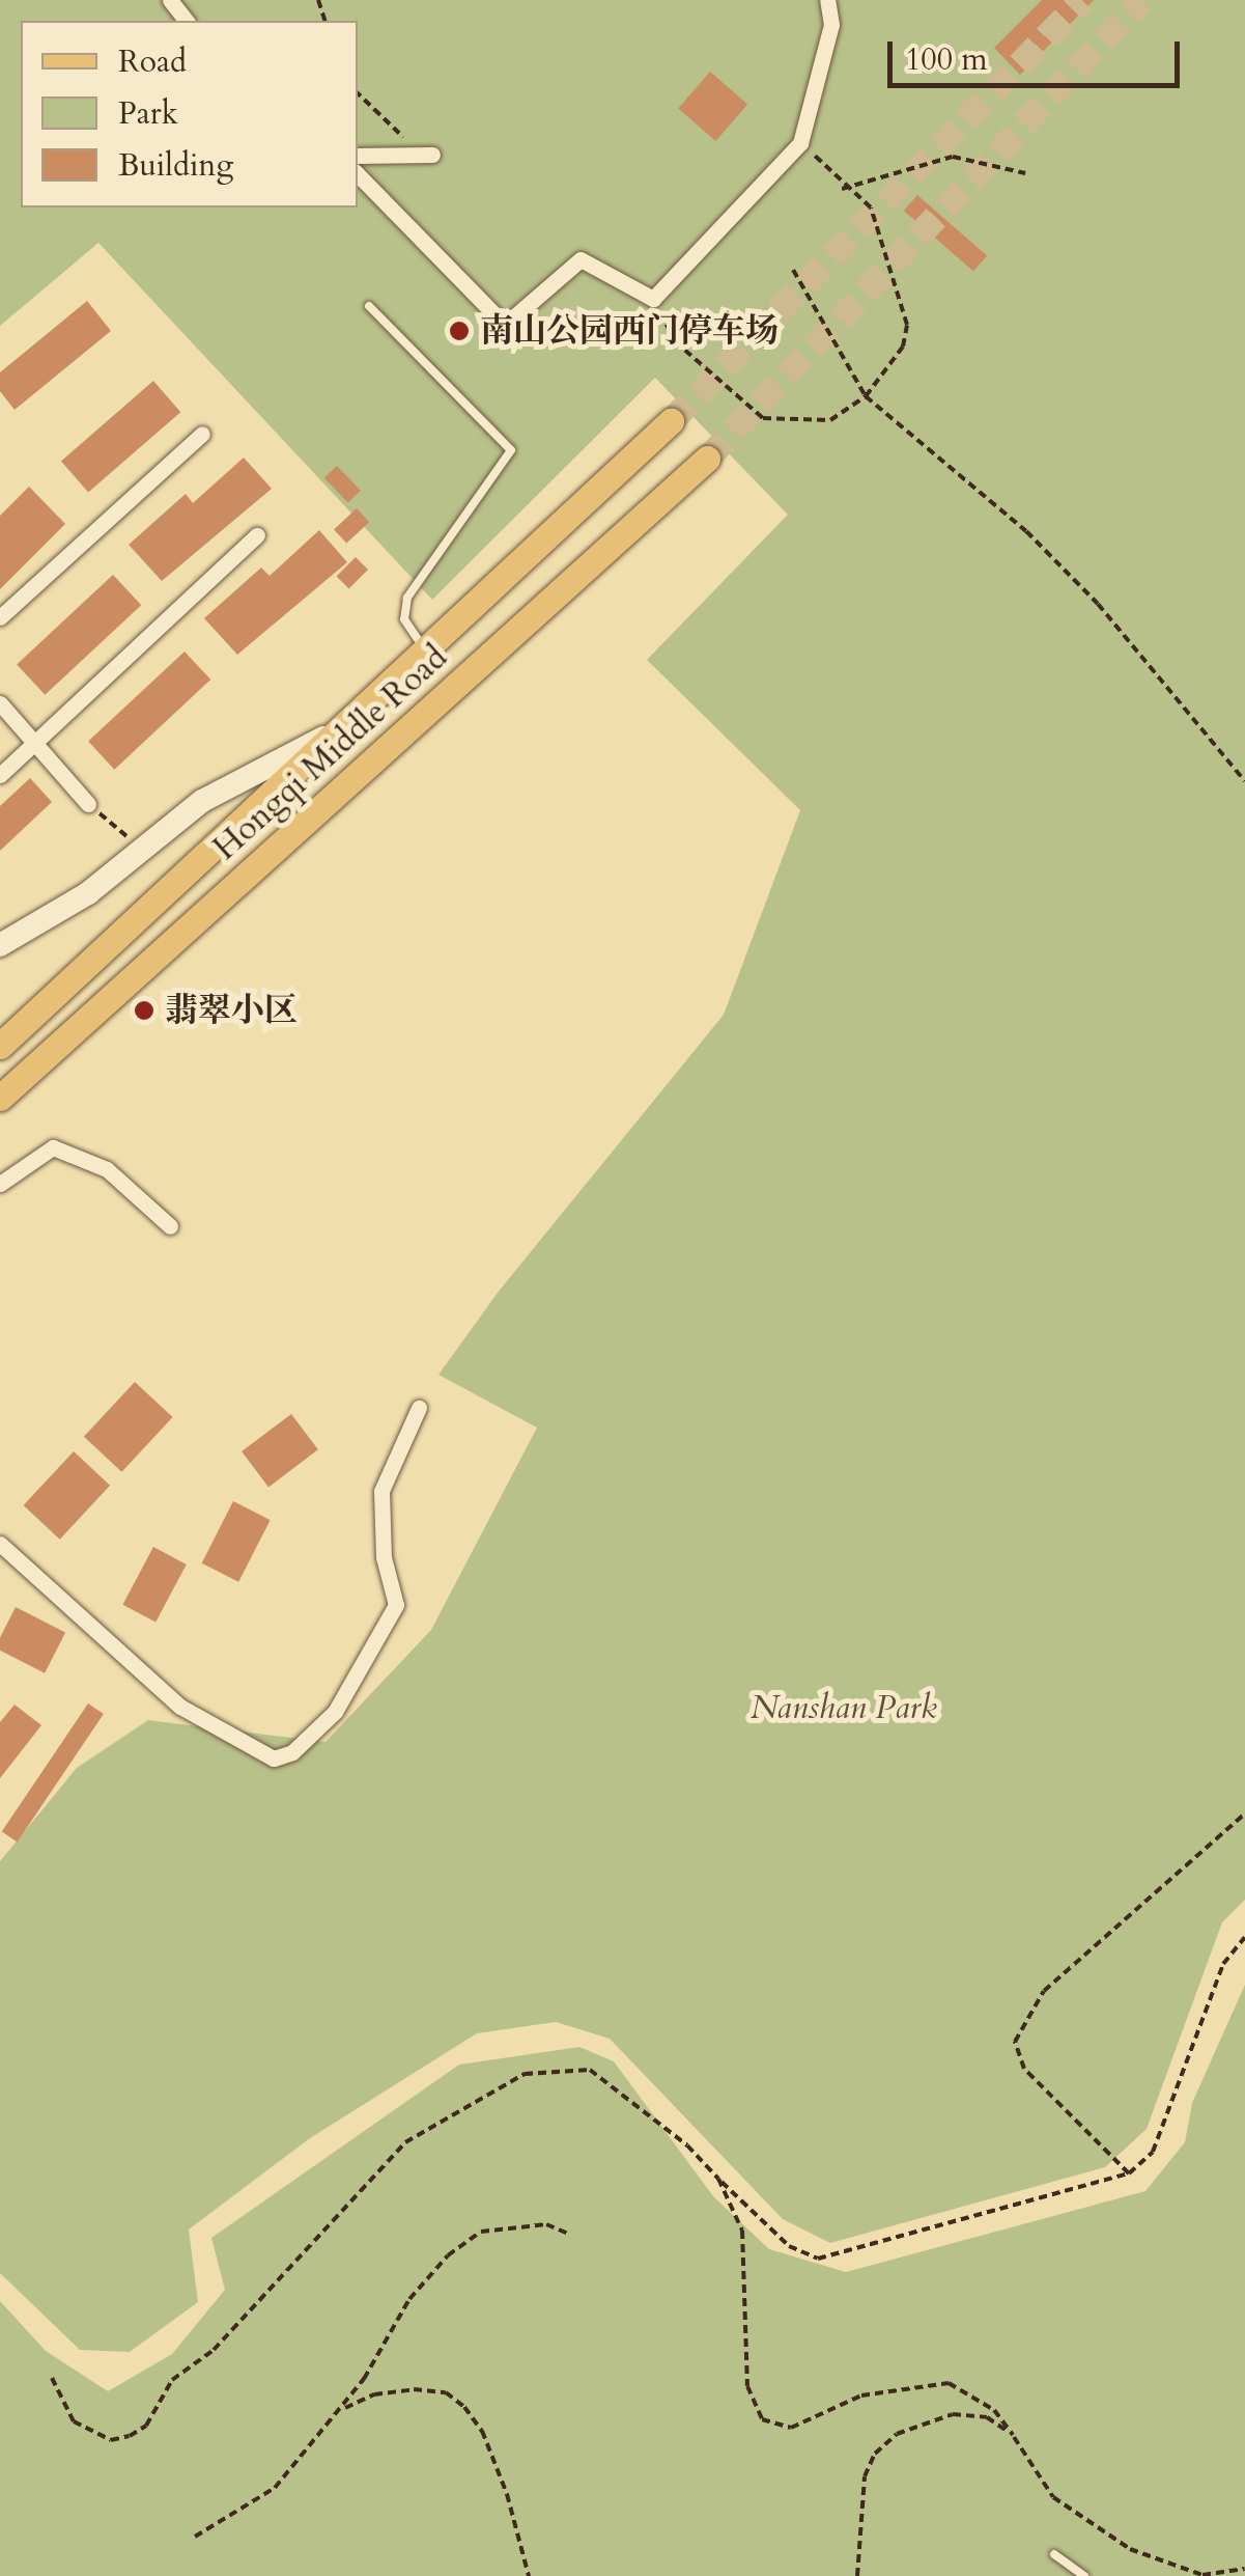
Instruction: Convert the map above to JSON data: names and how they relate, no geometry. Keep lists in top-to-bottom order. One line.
{"streets":{"main road":["Hongqi Middle Road"]},"parks":["Nanshan Park"],"places":["南山公园西门停车场","翡翠小区"],"legend":["Road","Park","Building"],"scale_bar":"100 m"}
